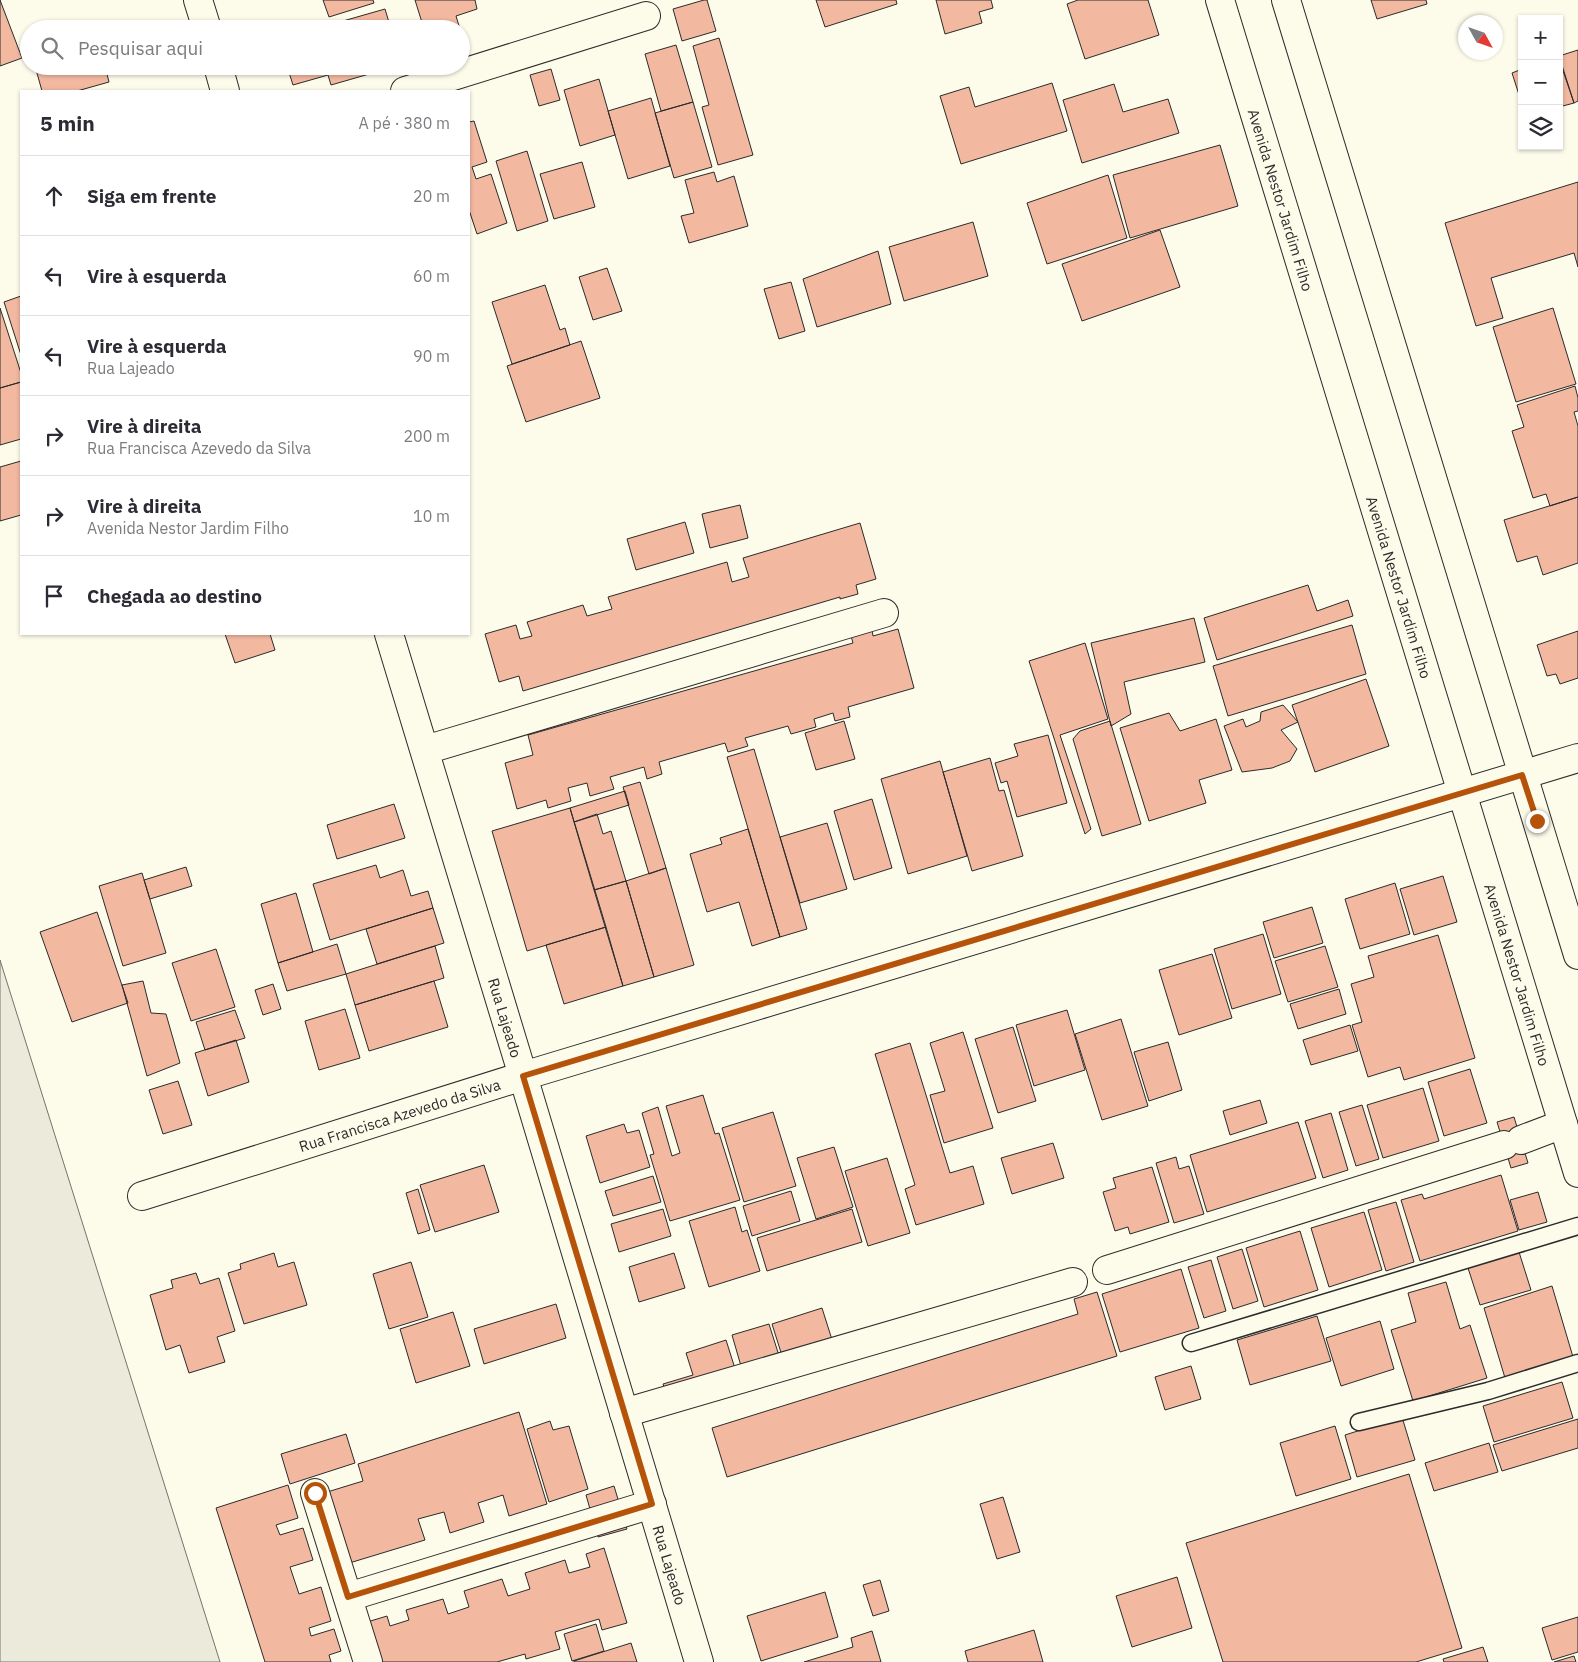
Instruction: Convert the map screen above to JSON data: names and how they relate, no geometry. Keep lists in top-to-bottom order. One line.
{"streets":{"street":["Avenida Nestor Jardim Filho","Rua Lajeado","Rua Francisca Azevedo da Silva"]},"crossings":[["Avenida Nestor Jardim Filho","Rua Francisca Azevedo da Silva"],["Rua Lajeado","Rua Francisca Azevedo da Silva"]],"north":"bottom right","page":{"map_buttons":["+","−"],"search":"Pesquisar aqui","heading":["5 min","A pé · 380 m"],"list":[["Siga em frente","20 m"],["Vire à esquerda","60 m"],["Vire à esquerda","Rua Lajeado","90 m"],["Vire à direita","Rua Francisca Azevedo da Silva","200 m"],["Vire à direita","Avenida Nestor Jardim Filho","10 m"],"Chegada ao destino"]}}
